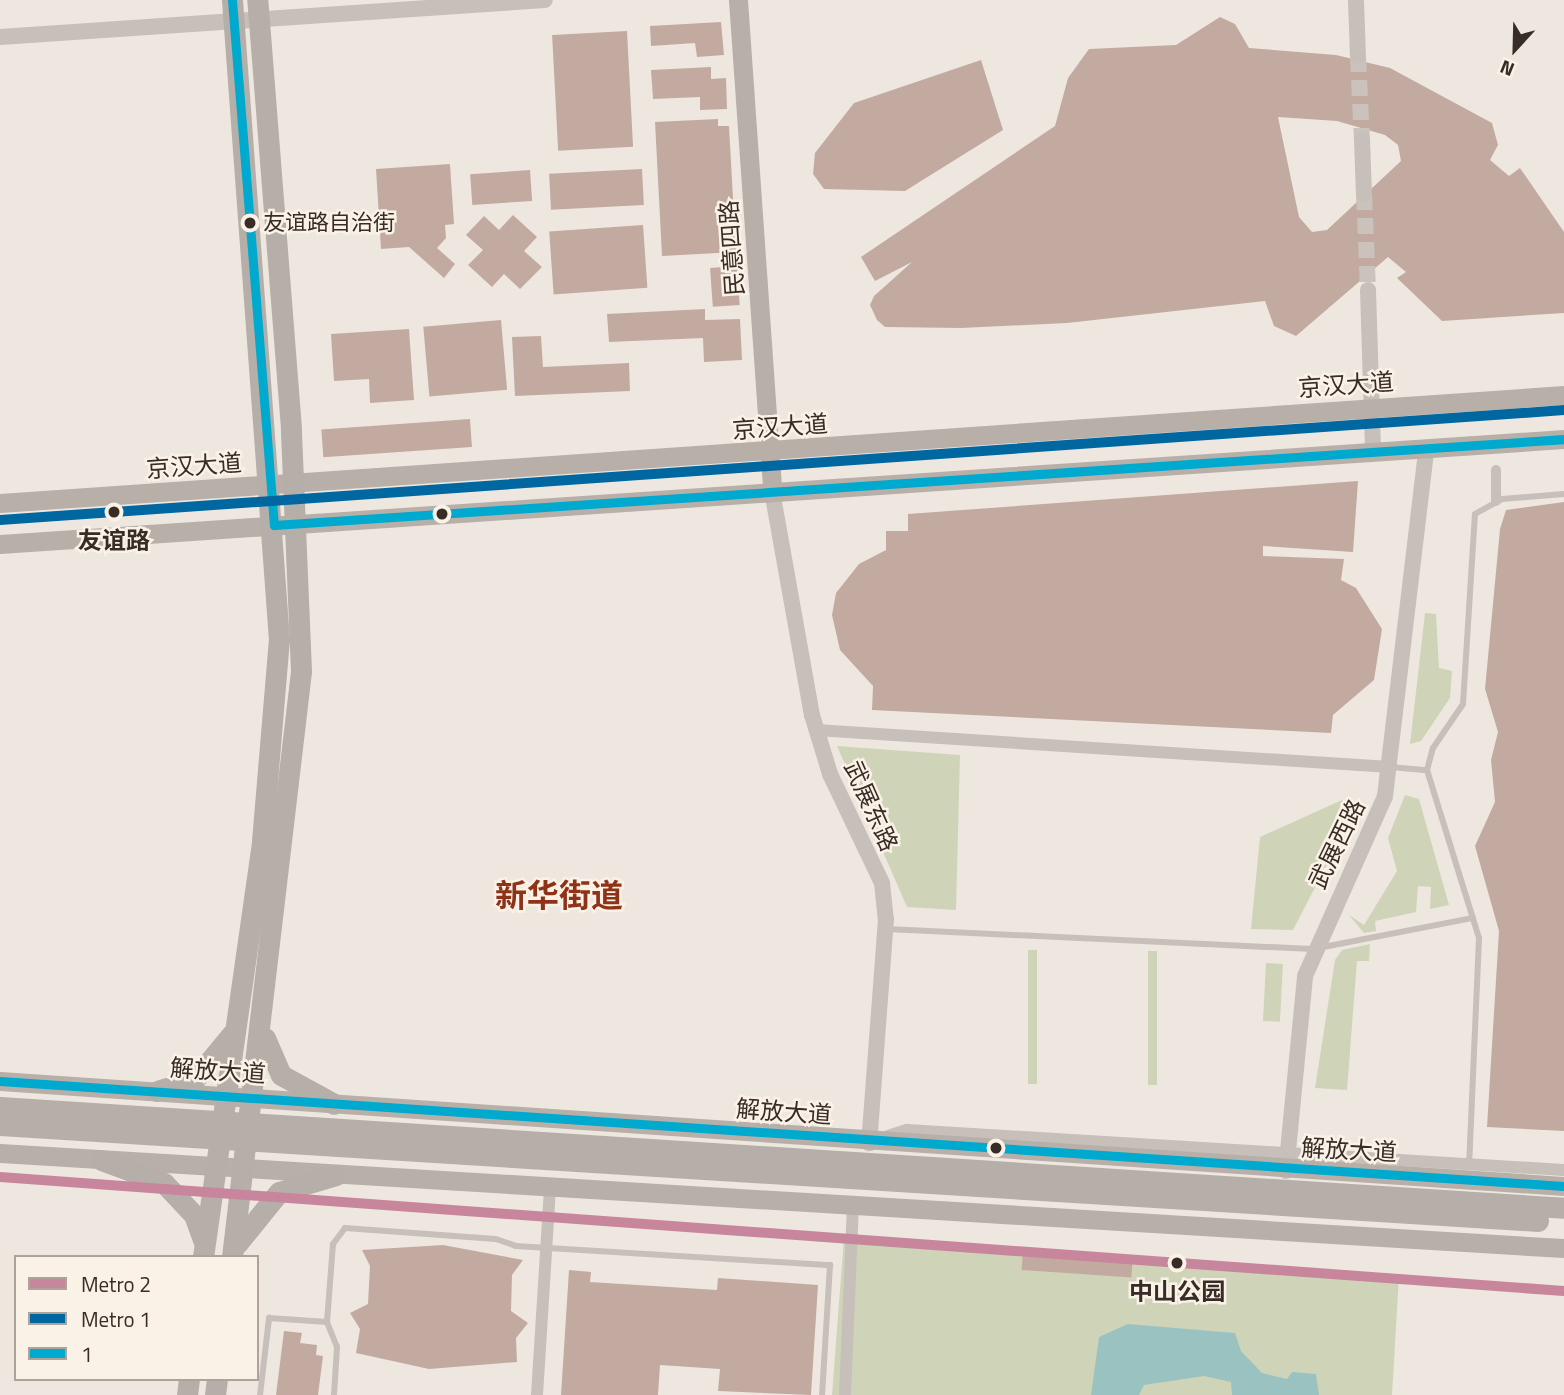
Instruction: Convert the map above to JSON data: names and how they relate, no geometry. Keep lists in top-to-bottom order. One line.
{"streets":{"main road":["民意四路","京汉大道","解放大道"],"street":["武展东路","武展西路"]},"crossings":[["民意四路","京汉大道"],["民意四路","武展东路"],["武展东路","解放大道"],["武展西路","解放大道"]],"districts":["新华街道"],"places":["友谊路自治街","友谊路","中山公园"],"lines":["transit line 1","metro line 1","metro line 2"],"legend":["Metro 2","Metro 1","1"],"north":"bottom"}
